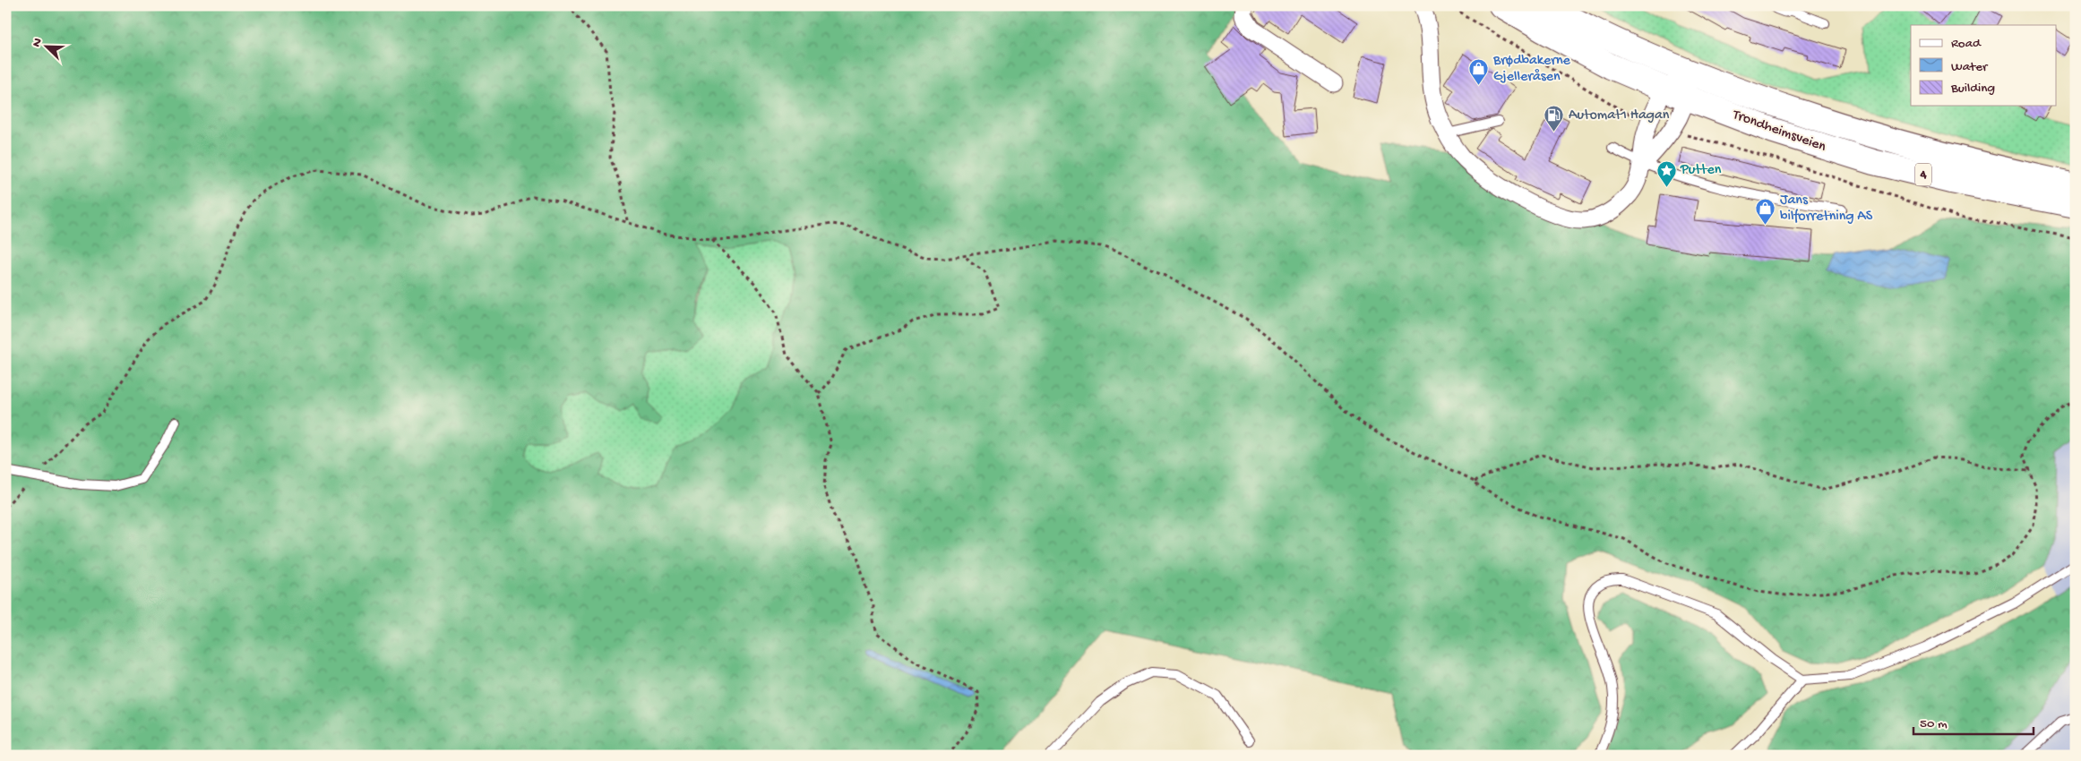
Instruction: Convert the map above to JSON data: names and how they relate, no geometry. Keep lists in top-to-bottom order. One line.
{"streets":{"highway":["Trondheimsveien","4"]},"places":{"shop":["Brødbakerne Gjelleråsen","Jans bilforretning AS"],"fuel station":["Automat1 Hagan"],"place":["Putten"]},"legend":["Road","Water","Building"],"scale_bar":"50 m","north":"top left"}
